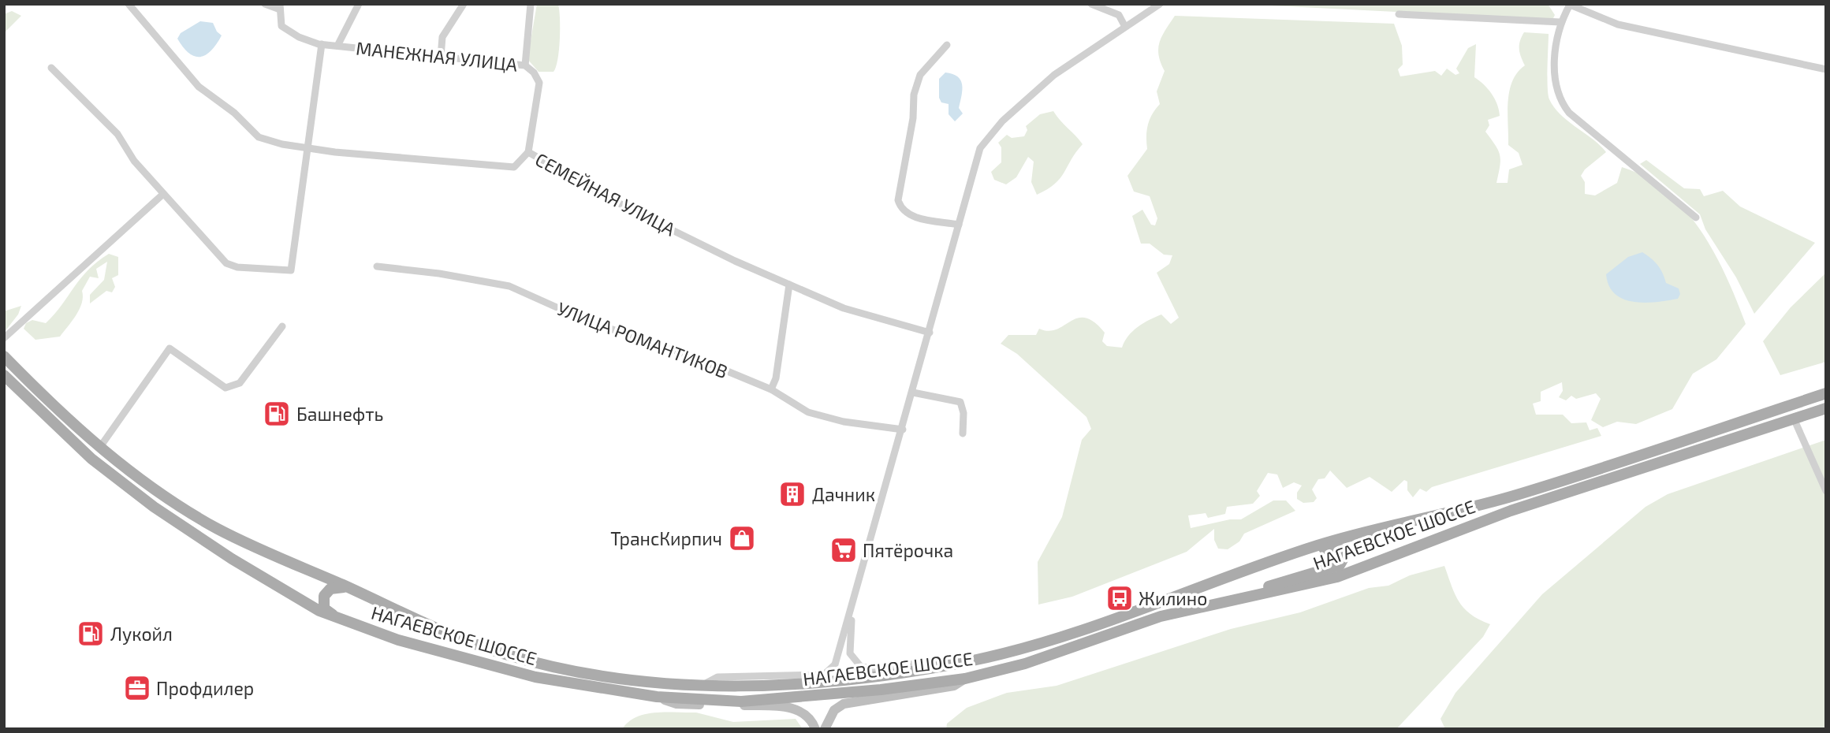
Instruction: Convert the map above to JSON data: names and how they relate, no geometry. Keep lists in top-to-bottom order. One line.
{"streets":{"main road":["НАГАЕВСКОЕ ШОССЕ"],"street":["МАНЕЖНАЯ УЛИЦА","СЕМЕЙНАЯ УЛИЦА","УЛИЦА РОМАНТИКОВ"]},"crossings":[["МАНЕЖНАЯ УЛИЦА","СЕМЕЙНАЯ УЛИЦА"]],"places":{"fuel station":["Башнефть","Лукойл"],"building":["Дачник"],"shop":["ТрансКирпич"],"supermarket":["Пятёрочка"],"bus stop":["Жилино"],"office":["Профдилер"]}}
